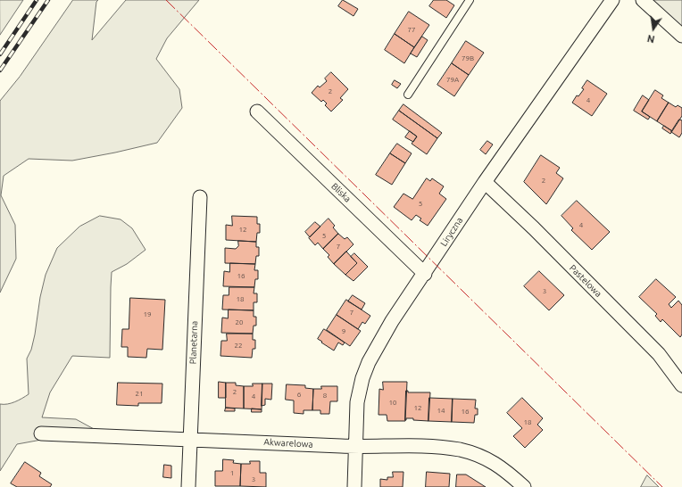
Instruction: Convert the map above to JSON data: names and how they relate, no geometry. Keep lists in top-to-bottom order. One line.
{"streets":{"street":["Bliska","Liryczna","Pastelowa","Planetarna","Akwarelowa"]},"crossings":[["Bliska","Liryczna"],["Liryczna","Pastelowa"],["Liryczna","Akwarelowa"],["Planetarna","Akwarelowa"]],"house_numbers":["77","79B","79A","2","4","2","5","4","12","5","7","16","3","18","7","19","20","9","22","2","21","6","8","4","10","12","14","16","18","1","3"],"north":"bottom"}
